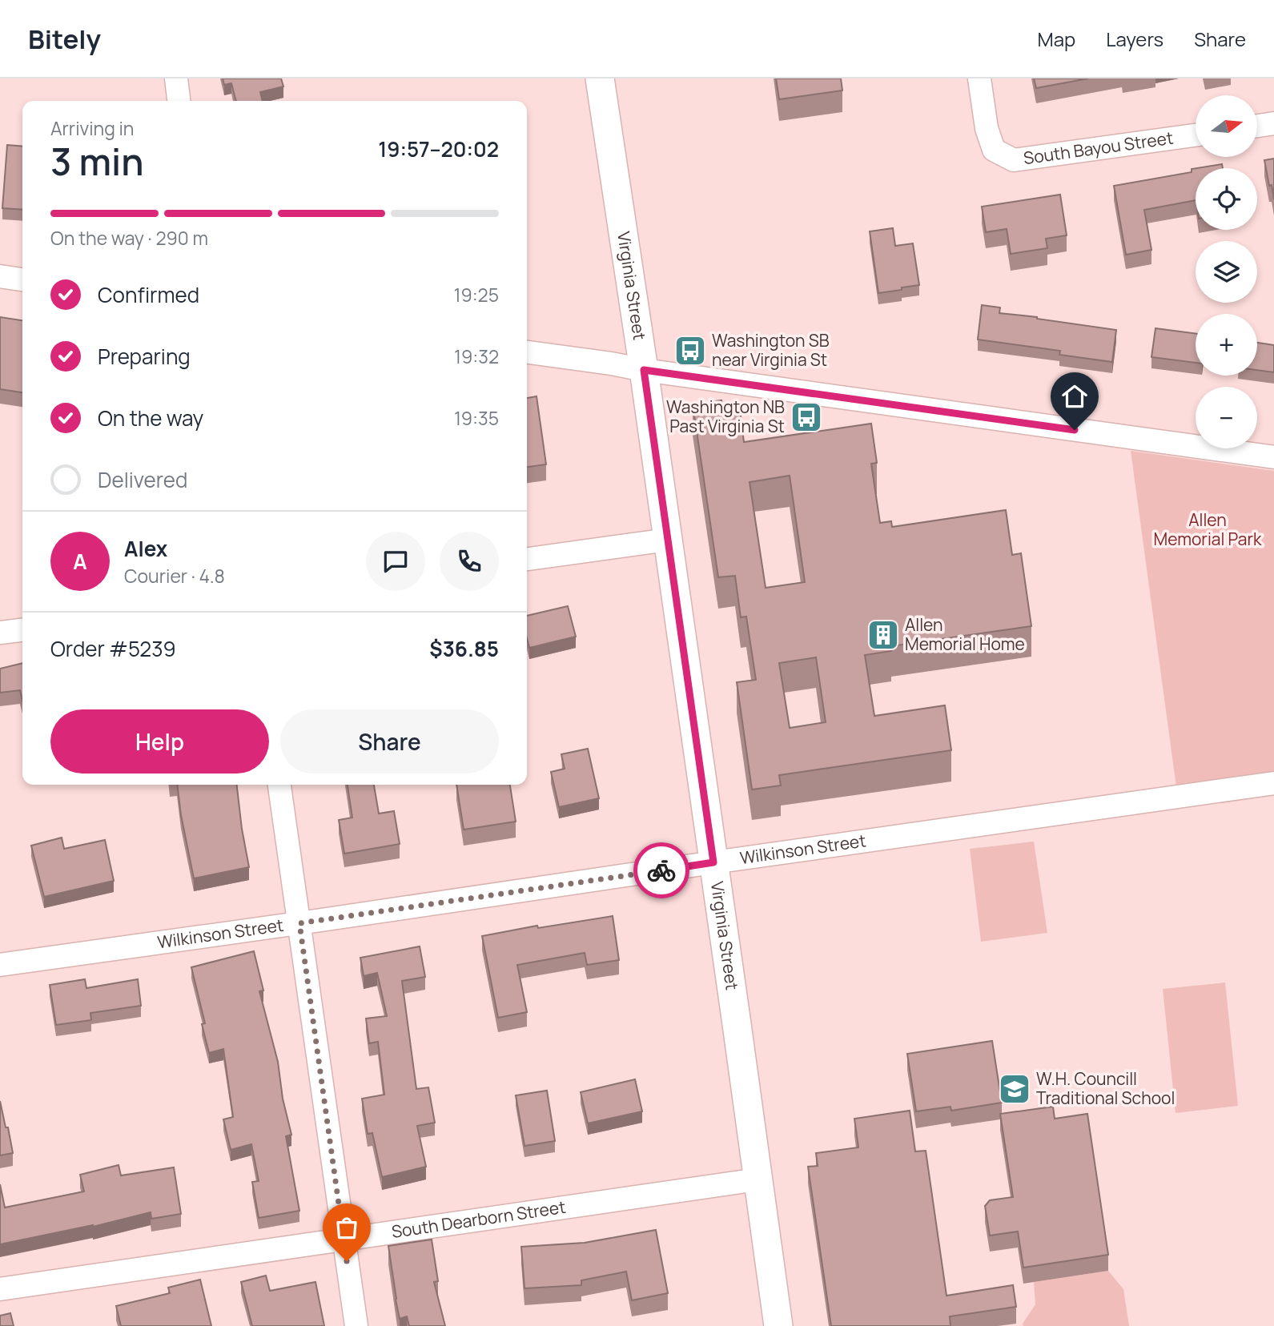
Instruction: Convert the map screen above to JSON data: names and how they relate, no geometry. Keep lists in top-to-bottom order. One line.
{"streets":{"street":["South Bayou Street","Virginia Street","Wilkinson Street","South Dearborn Street"]},"crossings":[["Virginia Street","Wilkinson Street"],["Virginia Street","South Dearborn Street"]],"parks":["Allen Memorial Park"],"places":{"bus stop":["Washington SB near Virginia St","Washington NB Past Virginia St"],"building":["Allen Memorial Home"],"school or university":["W.H. Councill Traditional School"]},"north":"right","page":{"header":"Bitely","nav":["Map","Layers","Share"],"map_buttons":["+","−"],"heading":["3 min","Arriving in","19:57–20:02"],"panel":["Alex","Courier · 4.8","Order #5239","$36.85"],"bar":"On the way · 290 m","list":[["Confirmed","19:25"],["Preparing","19:32"],["On the way","19:35"],"Delivered"],"round":"A","buttons":["Help","Share"]}}
